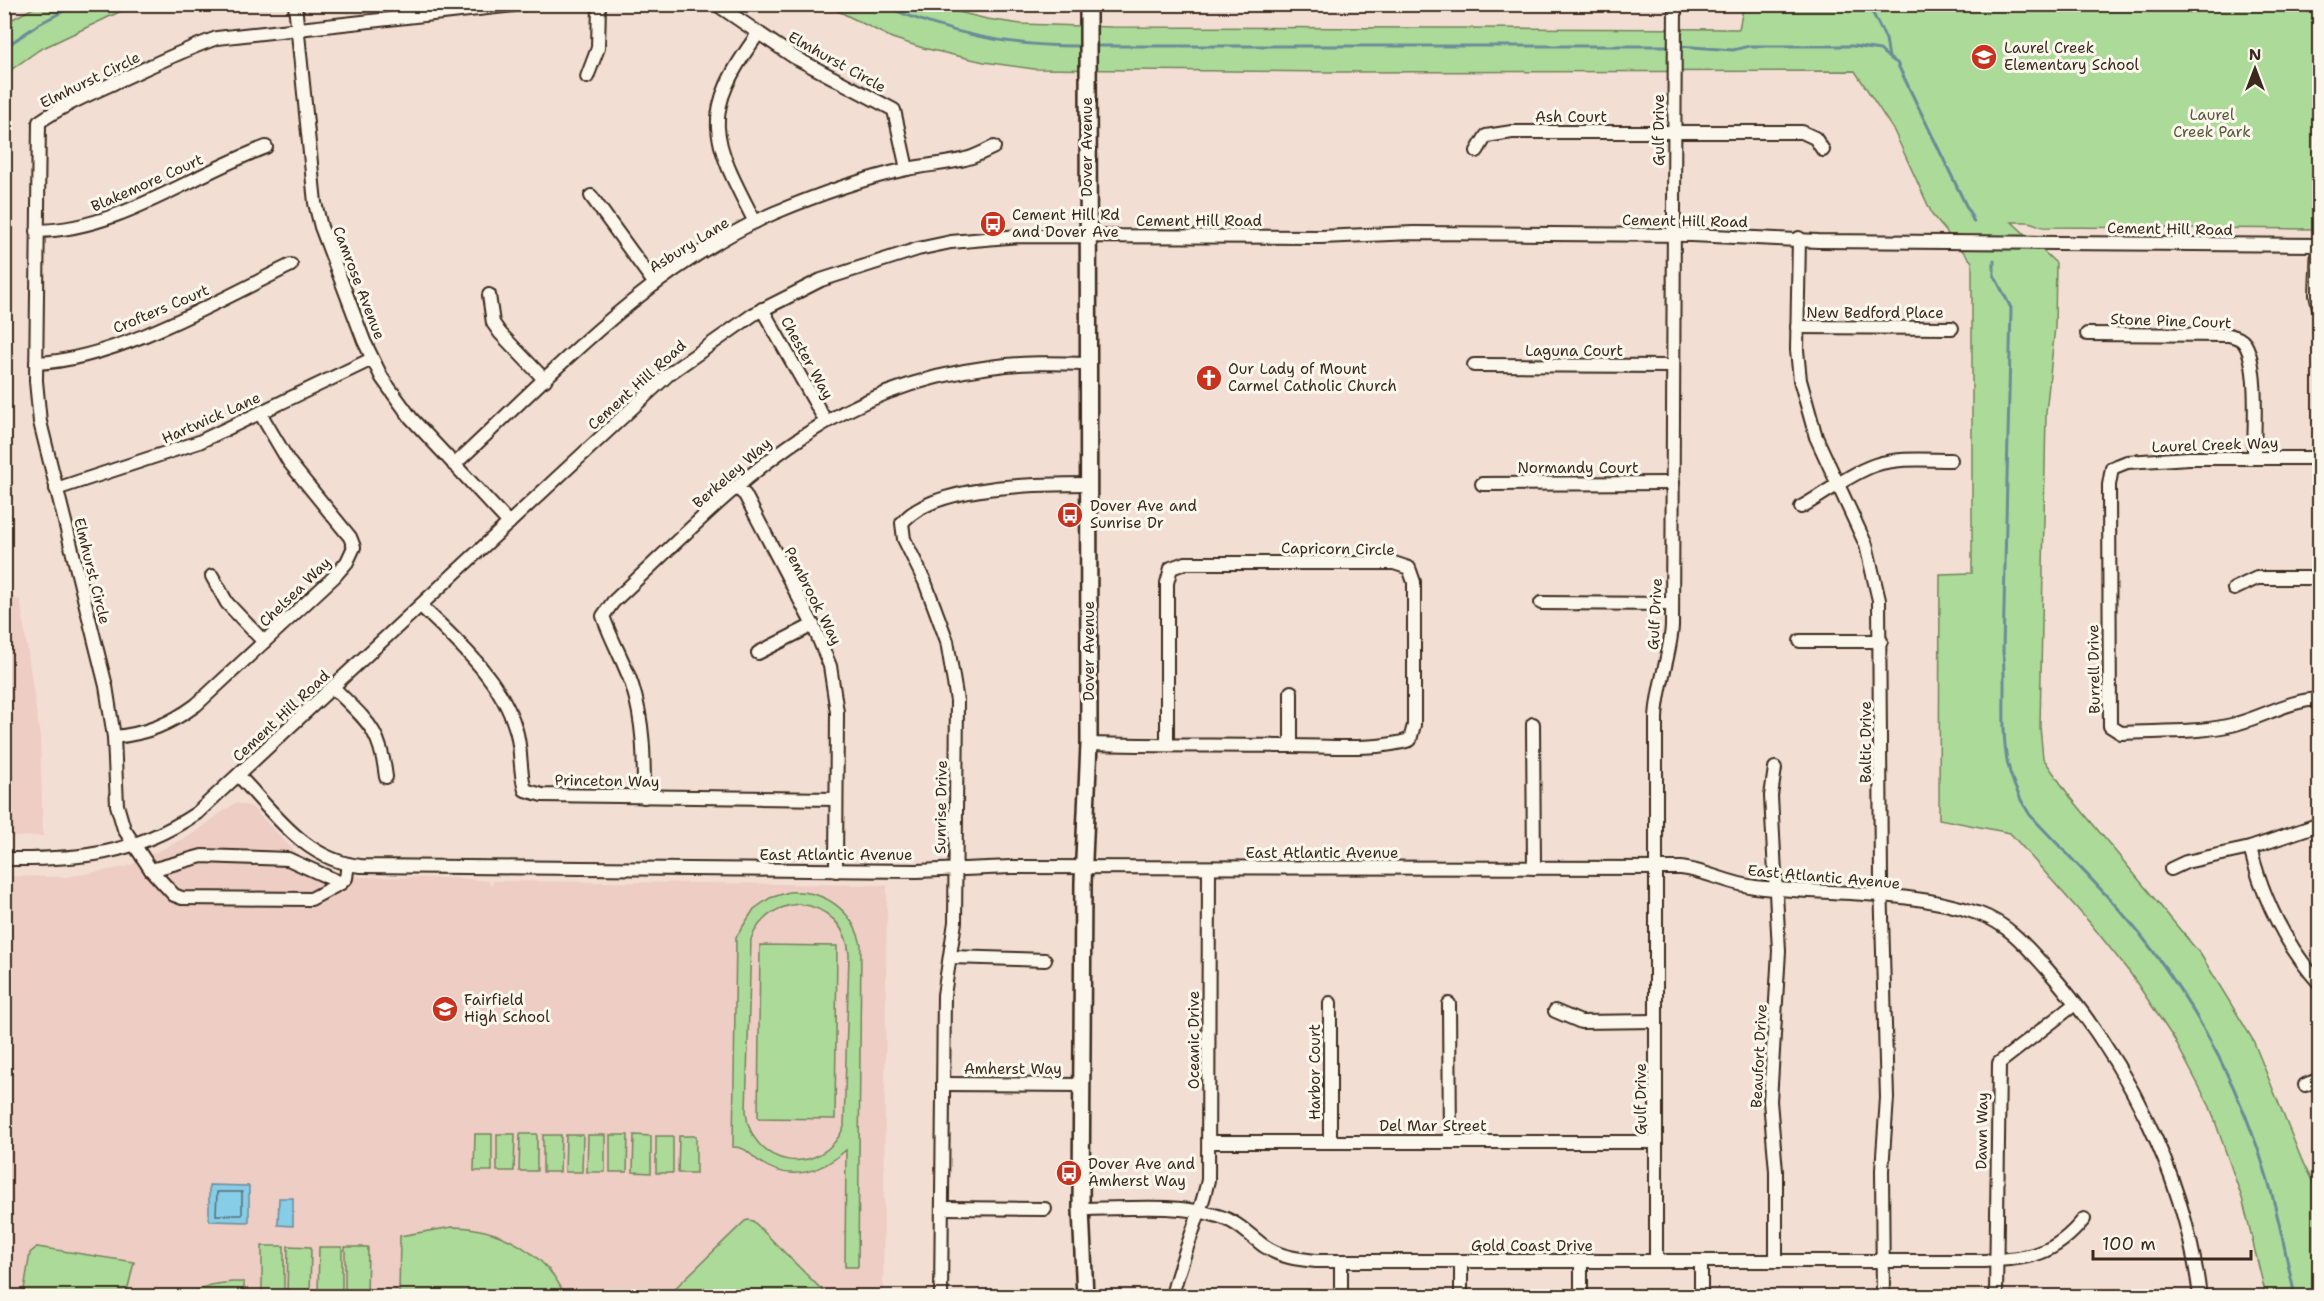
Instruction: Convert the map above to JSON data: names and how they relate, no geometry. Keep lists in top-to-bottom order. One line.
{"streets":{"main road":["Dover Avenue"],"street":["Elmhurst Circle","Ash Court","Gulf Drive","Blakemore Court","Cement Hill Road","Asbury Lane","Camrose Avenue","Crofters Court","New Bedford Place","Stone Pine Court","Laguna Court","Chester Way","Hartwick Lane","Laurel Creek Way","Normandy Court","Berkeley Way","Capricorn Circle","Chelsea Way","Pembrook Way","Burrell Drive","Baltic Drive","Princeton Way","Sunrise Drive","East Atlantic Avenue","Oceanic Drive","Beaufort Drive","Amherst Way","Harbor Court","Del Mar Street","Dawn Way","Gold Coast Drive"]},"crossings":[["Elmhurst Circle","Blakemore Court"],["Elmhurst Circle","Cement Hill Road"],["Elmhurst Circle","Asbury Lane"],["Elmhurst Circle","Camrose Avenue"],["Elmhurst Circle","Crofters Court"],["Elmhurst Circle","Hartwick Lane"],["Elmhurst Circle","Chelsea Way"],["Ash Court","Gulf Drive"],["Gulf Drive","Cement Hill Road"],["Gulf Drive","Laguna Court"],["Gulf Drive","Normandy Court"],["Gulf Drive","East Atlantic Avenue"],["Gulf Drive","Del Mar Street"],["Gulf Drive","Gold Coast Drive"],["Dover Avenue","Cement Hill Road"],["Dover Avenue","Berkeley Way"],["Dover Avenue","Capricorn Circle"],["Dover Avenue","Sunrise Drive"],["Dover Avenue","East Atlantic Avenue"],["Dover Avenue","Amherst Way"],["Dover Avenue","Gold Coast Drive"],["Cement Hill Road","Camrose Avenue"],["Cement Hill Road","Chester Way"],["Cement Hill Road","Baltic Drive"],["Cement Hill Road","Princeton Way"],["Cement Hill Road","East Atlantic Avenue"],["Asbury Lane","Camrose Avenue"],["Camrose Avenue","Hartwick Lane"],["New Bedford Place","Baltic Drive"],["Stone Pine Court","Laurel Creek Way"],["Chester Way","Berkeley Way"],["Hartwick Lane","Chelsea Way"],["Laurel Creek Way","Burrell Drive"],["Berkeley Way","Pembrook Way"],["Berkeley Way","Princeton Way"],["Pembrook Way","Princeton Way"],["Pembrook Way","East Atlantic Avenue"],["Baltic Drive","East Atlantic Avenue"],["Baltic Drive","Gold Coast Drive"],["Sunrise Drive","East Atlantic Avenue"],["Sunrise Drive","Amherst Way"],["East Atlantic Avenue","Oceanic Drive"],["East Atlantic Avenue","Beaufort Drive"],["East Atlantic Avenue","Dawn Way"],["Oceanic Drive","Del Mar Street"],["Oceanic Drive","Gold Coast Drive"],["Beaufort Drive","Gold Coast Drive"],["Harbor Court","Del Mar Street"],["Dawn Way","Gold Coast Drive"]],"parks":["Laurel Creek Park"],"places":{"school or university":["Laurel Creek Elementary School","Fairfield High School"],"bus stop":["Cement Hill Rd and Dover Ave","Dover Ave and Sunrise Dr","Dover Ave and Amherst Way"],"church":["Our Lady of Mount Carmel Catholic Church"]},"scale_bar":"100 m","north":"top"}
